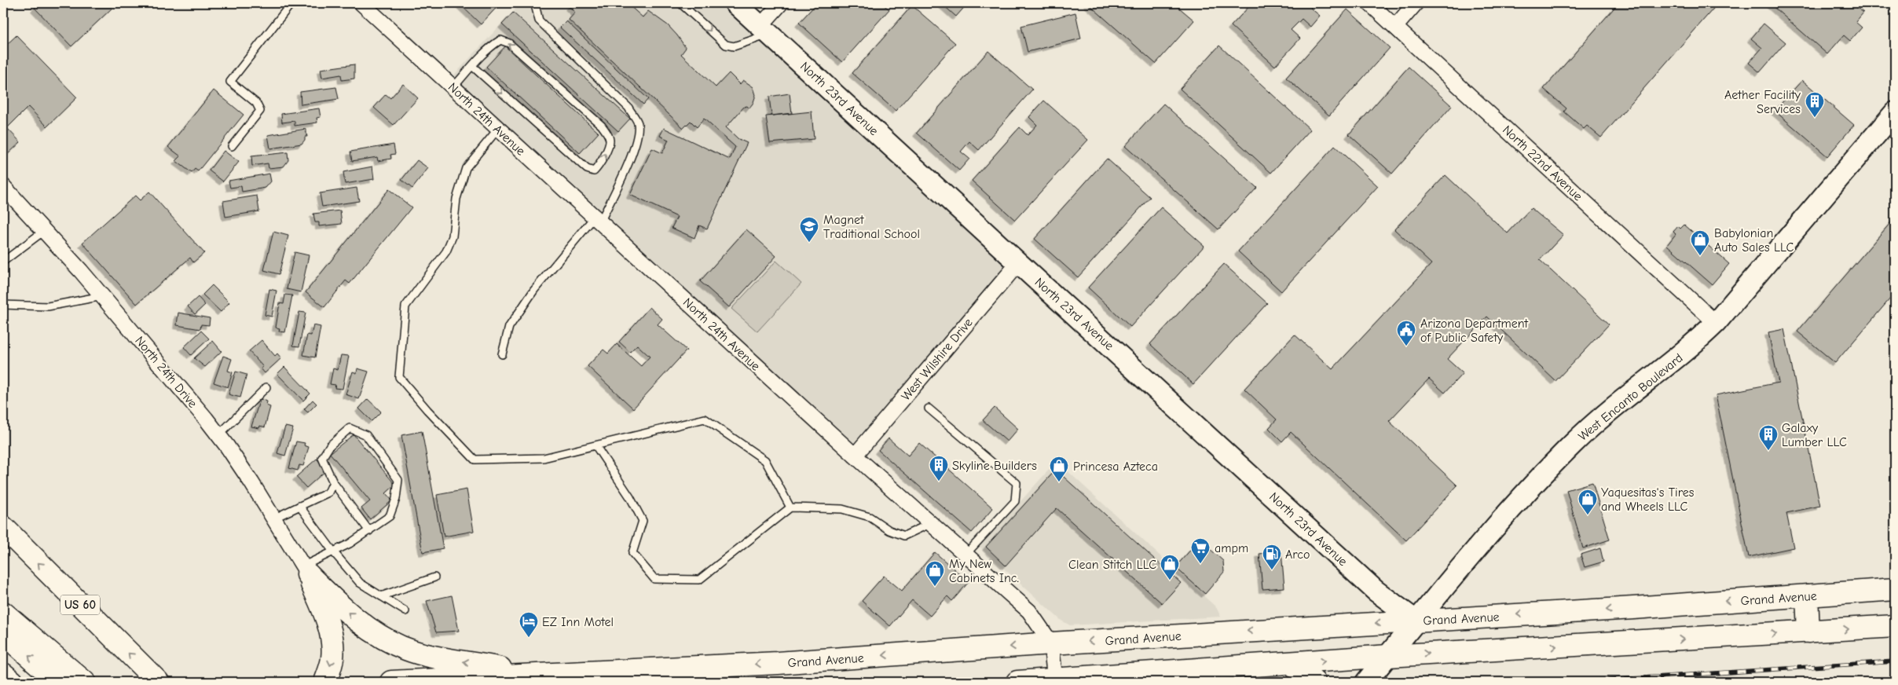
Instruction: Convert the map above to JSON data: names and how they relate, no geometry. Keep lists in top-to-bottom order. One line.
{"streets":{"main road":["Grand Avenue","US 60"],"street":["North 23rd Avenue","North 24th Avenue","North 22nd Avenue","West Wilshire Drive","North 24th Drive","West Encanto Boulevard"]},"crossings":[["North 23rd Avenue","West Wilshire Drive"],["North 23rd Avenue","West Encanto Boulevard"],["North 23rd Avenue","Grand Avenue"],["North 24th Avenue","West Wilshire Drive"],["North 24th Avenue","Grand Avenue"],["North 22nd Avenue","West Encanto Boulevard"],["West Encanto Boulevard","Grand Avenue"]],"places":{"building":["Aether Facility Services","Galaxy Lumber LLC","Skyline Builders"],"school or university":["Magnet Traditional School"],"shop":["Babylonian Auto Sales LLC","Princesa Azteca","Yaquesitas's Tires and Wheels LLC","Clean Stitch LLC","My New Cabinets Inc."],"public building":["Arizona Department of Public Safety"],"supermarket":["ampm"],"fuel station":["Arco"],"hotel":["EZ Inn Motel"]}}
